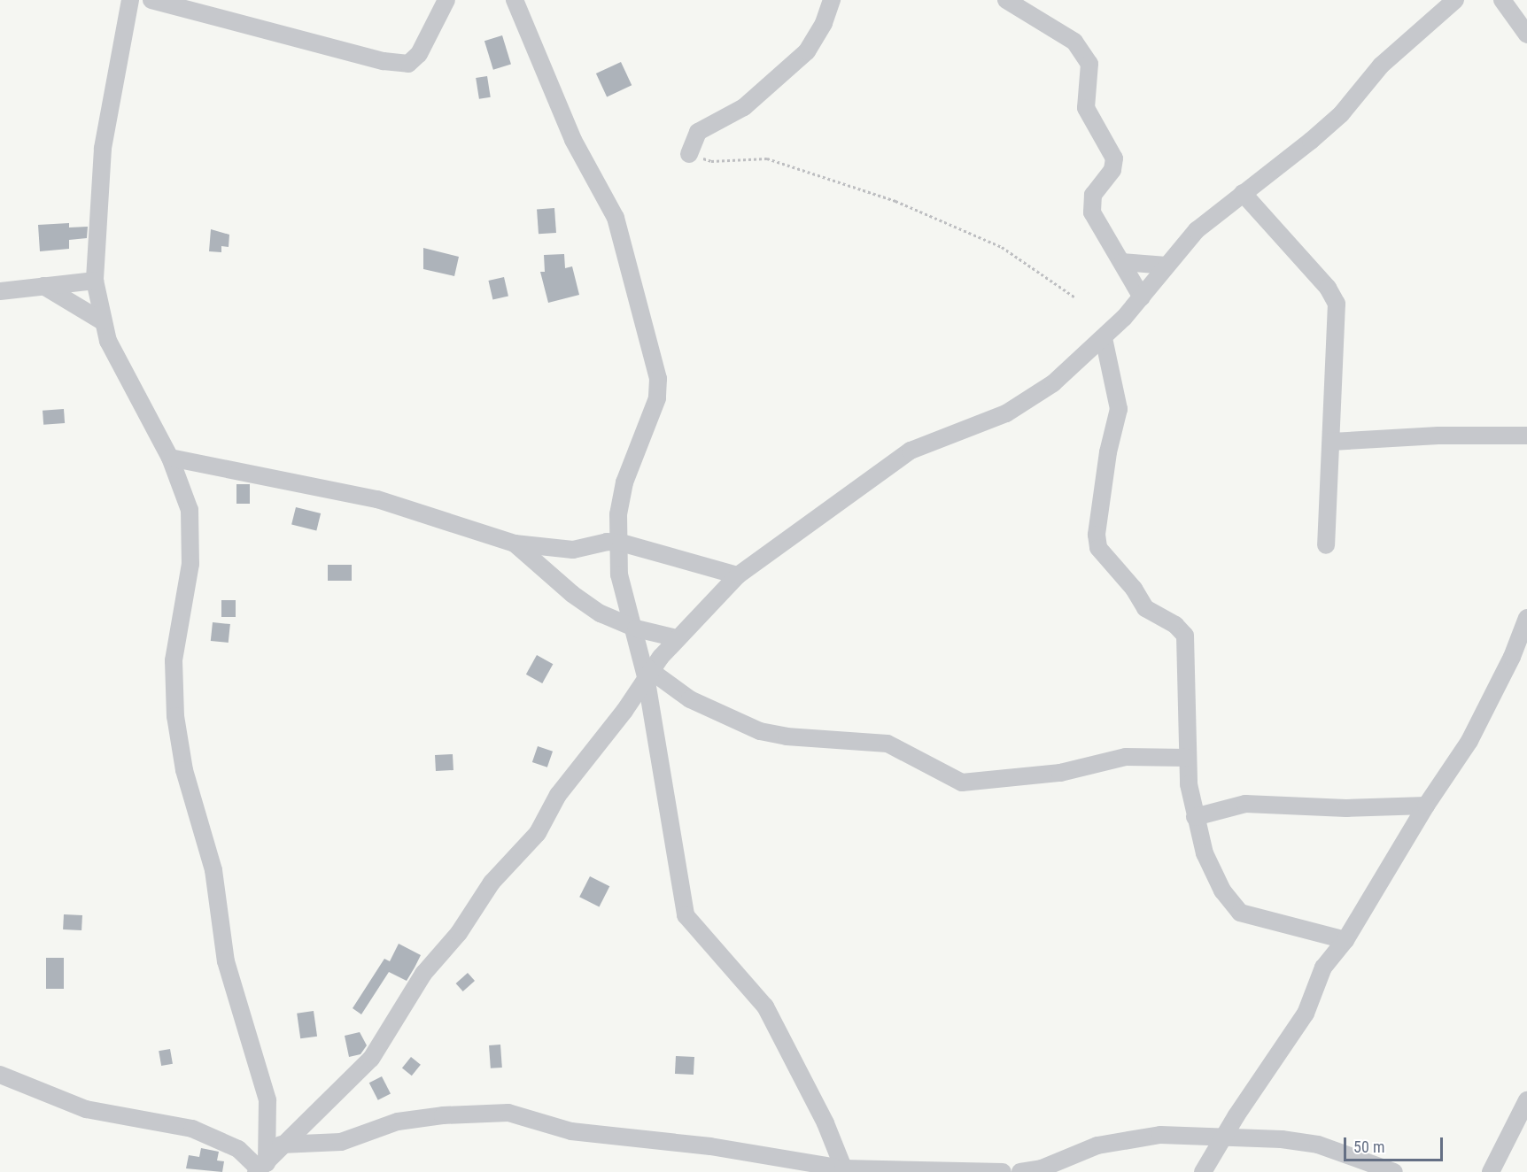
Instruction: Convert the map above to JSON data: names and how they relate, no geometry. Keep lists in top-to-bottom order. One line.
{"scale_bar":"50 m"}
